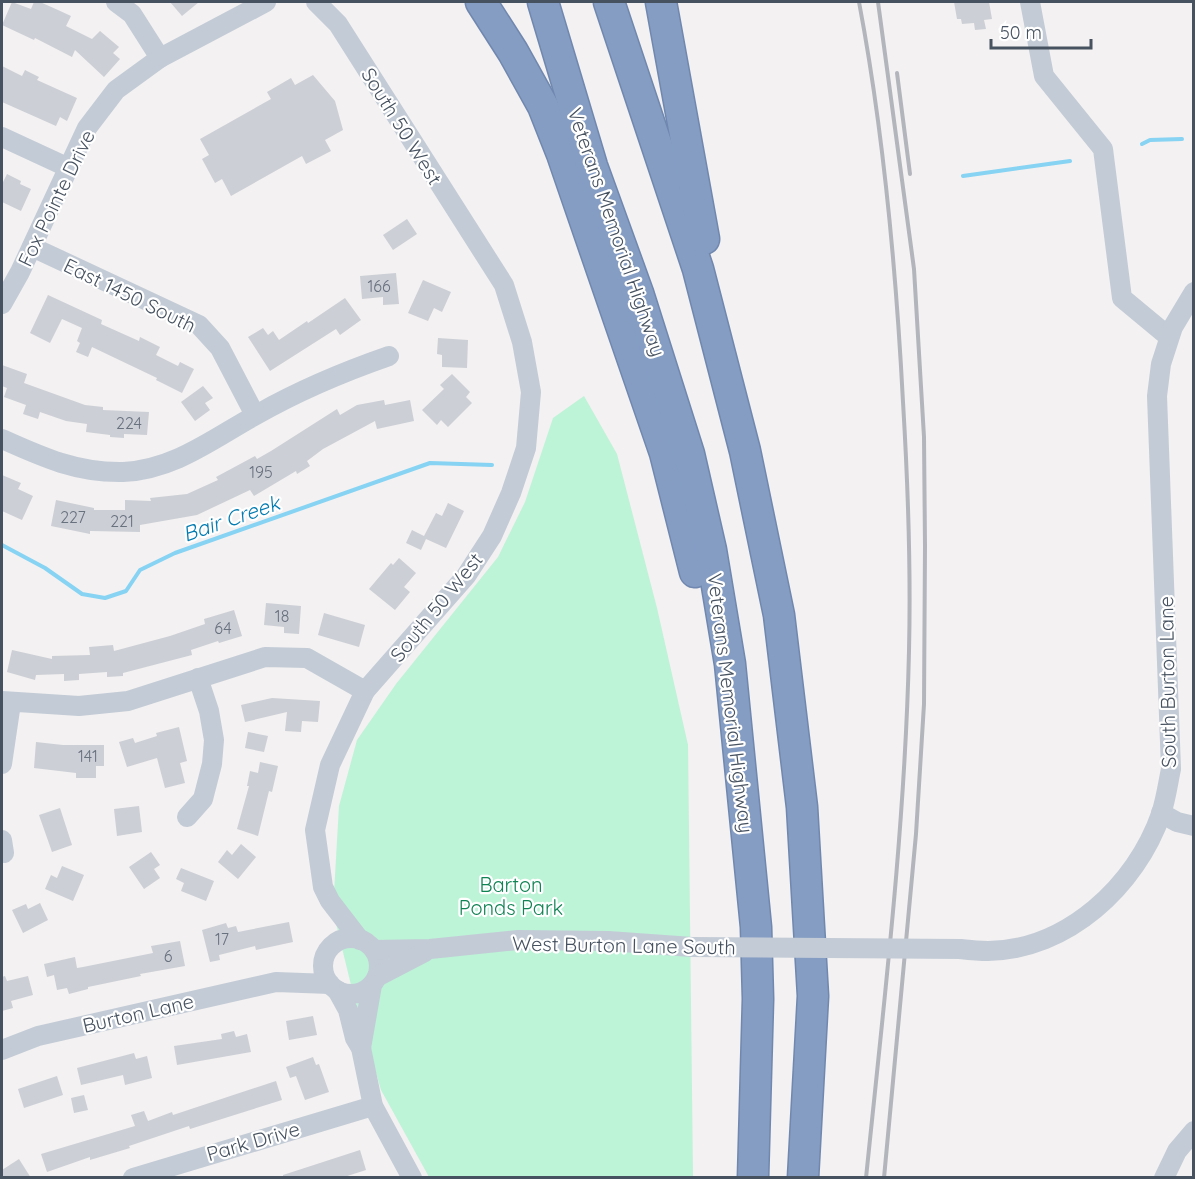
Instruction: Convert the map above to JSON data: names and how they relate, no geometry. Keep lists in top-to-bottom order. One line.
{"streets":{"highway":["Veterans Memorial Highway"],"street":["South 50 West","Fox Pointe Drive","East 1450 South","South Burton Lane","West Burton Lane South","Burton Lane","Park Drive"]},"crossings":[["South 50 West","West Burton Lane South"],["South 50 West","Burton Lane"],["Fox Pointe Drive","East 1450 South"],["South Burton Lane","West Burton Lane South"],["West Burton Lane South","Burton Lane"]],"water":["Bair Creek"],"parks":["Barton Ponds Park"],"house_numbers":["166","224","195","227","221","18","64","141","17","6"],"scale_bar":"50 m"}
